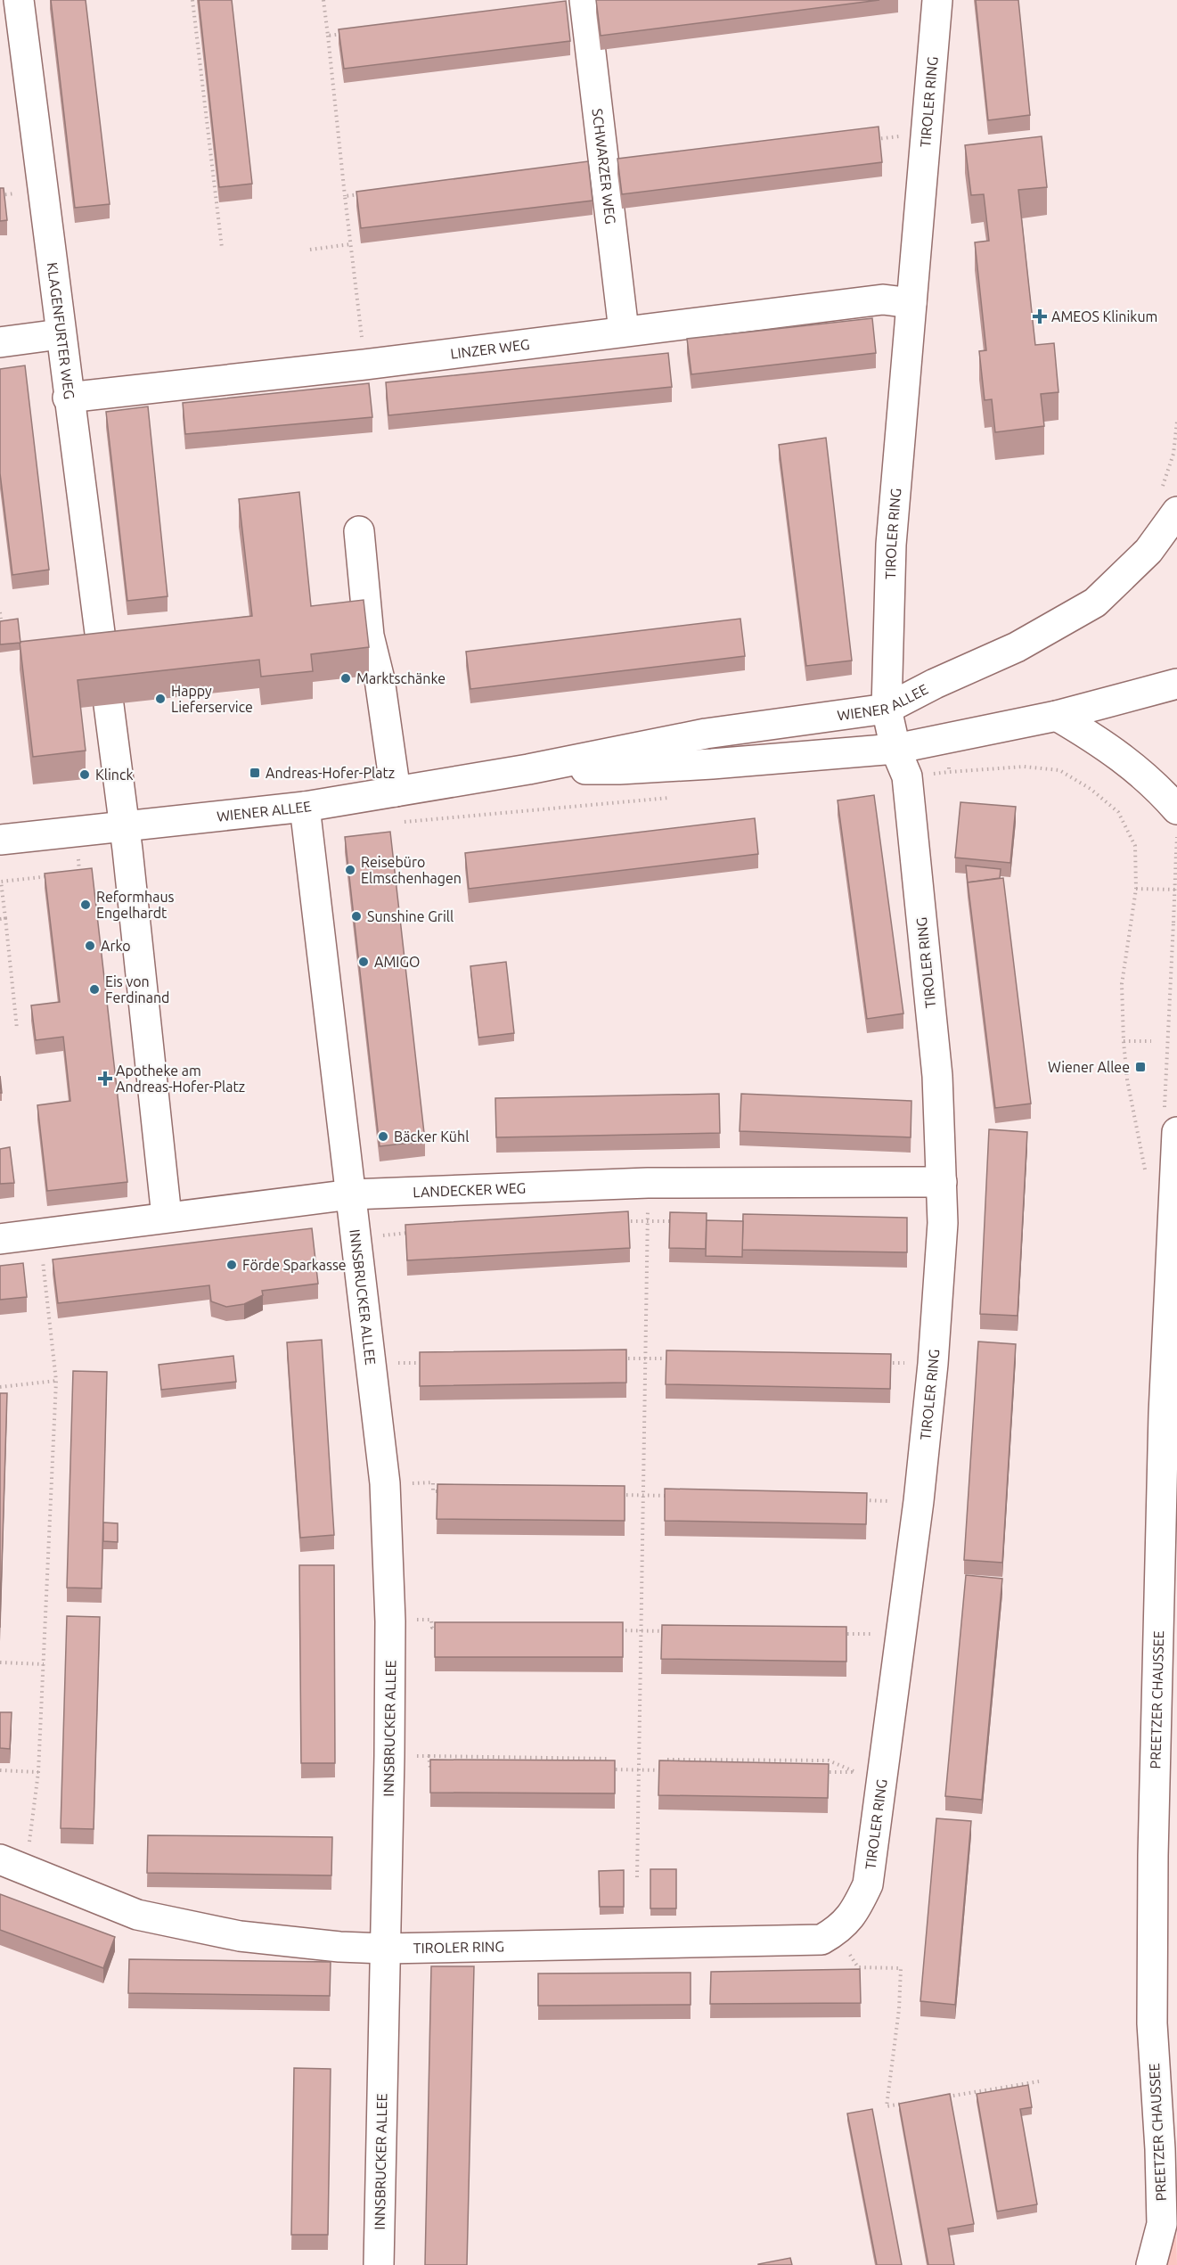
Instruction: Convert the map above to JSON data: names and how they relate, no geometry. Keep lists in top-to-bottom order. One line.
{"streets":{"street":["TIROLER RING","SCHWARZER WEG","KLAGENFURTER WEG","LINZER WEG","WIENER ALLEE","LANDECKER WEG","INNSBRUCKER ALLEE","PREETZER CHAUSSEE"]},"crossings":[["TIROLER RING","LINZER WEG"],["TIROLER RING","WIENER ALLEE"],["TIROLER RING","LANDECKER WEG"],["TIROLER RING","INNSBRUCKER ALLEE"],["SCHWARZER WEG","LINZER WEG"],["KLAGENFURTER WEG","LINZER WEG"],["LANDECKER WEG","INNSBRUCKER ALLEE"]],"places":{"health":["AMEOS Klinikum","Apotheke am Andreas-Hofer-Platz"],"other":["Marktschänke","Happy Lieferservice","Klinck","Reisebüro Elmschenhagen","Reformhaus Engelhardt","Sunshine Grill","Arko","AMIGO","Eis von Ferdinand","Bäcker Kühl","Förde Sparkasse"],"transit":["Andreas-Hofer-Platz","Wiener Allee"]}}
